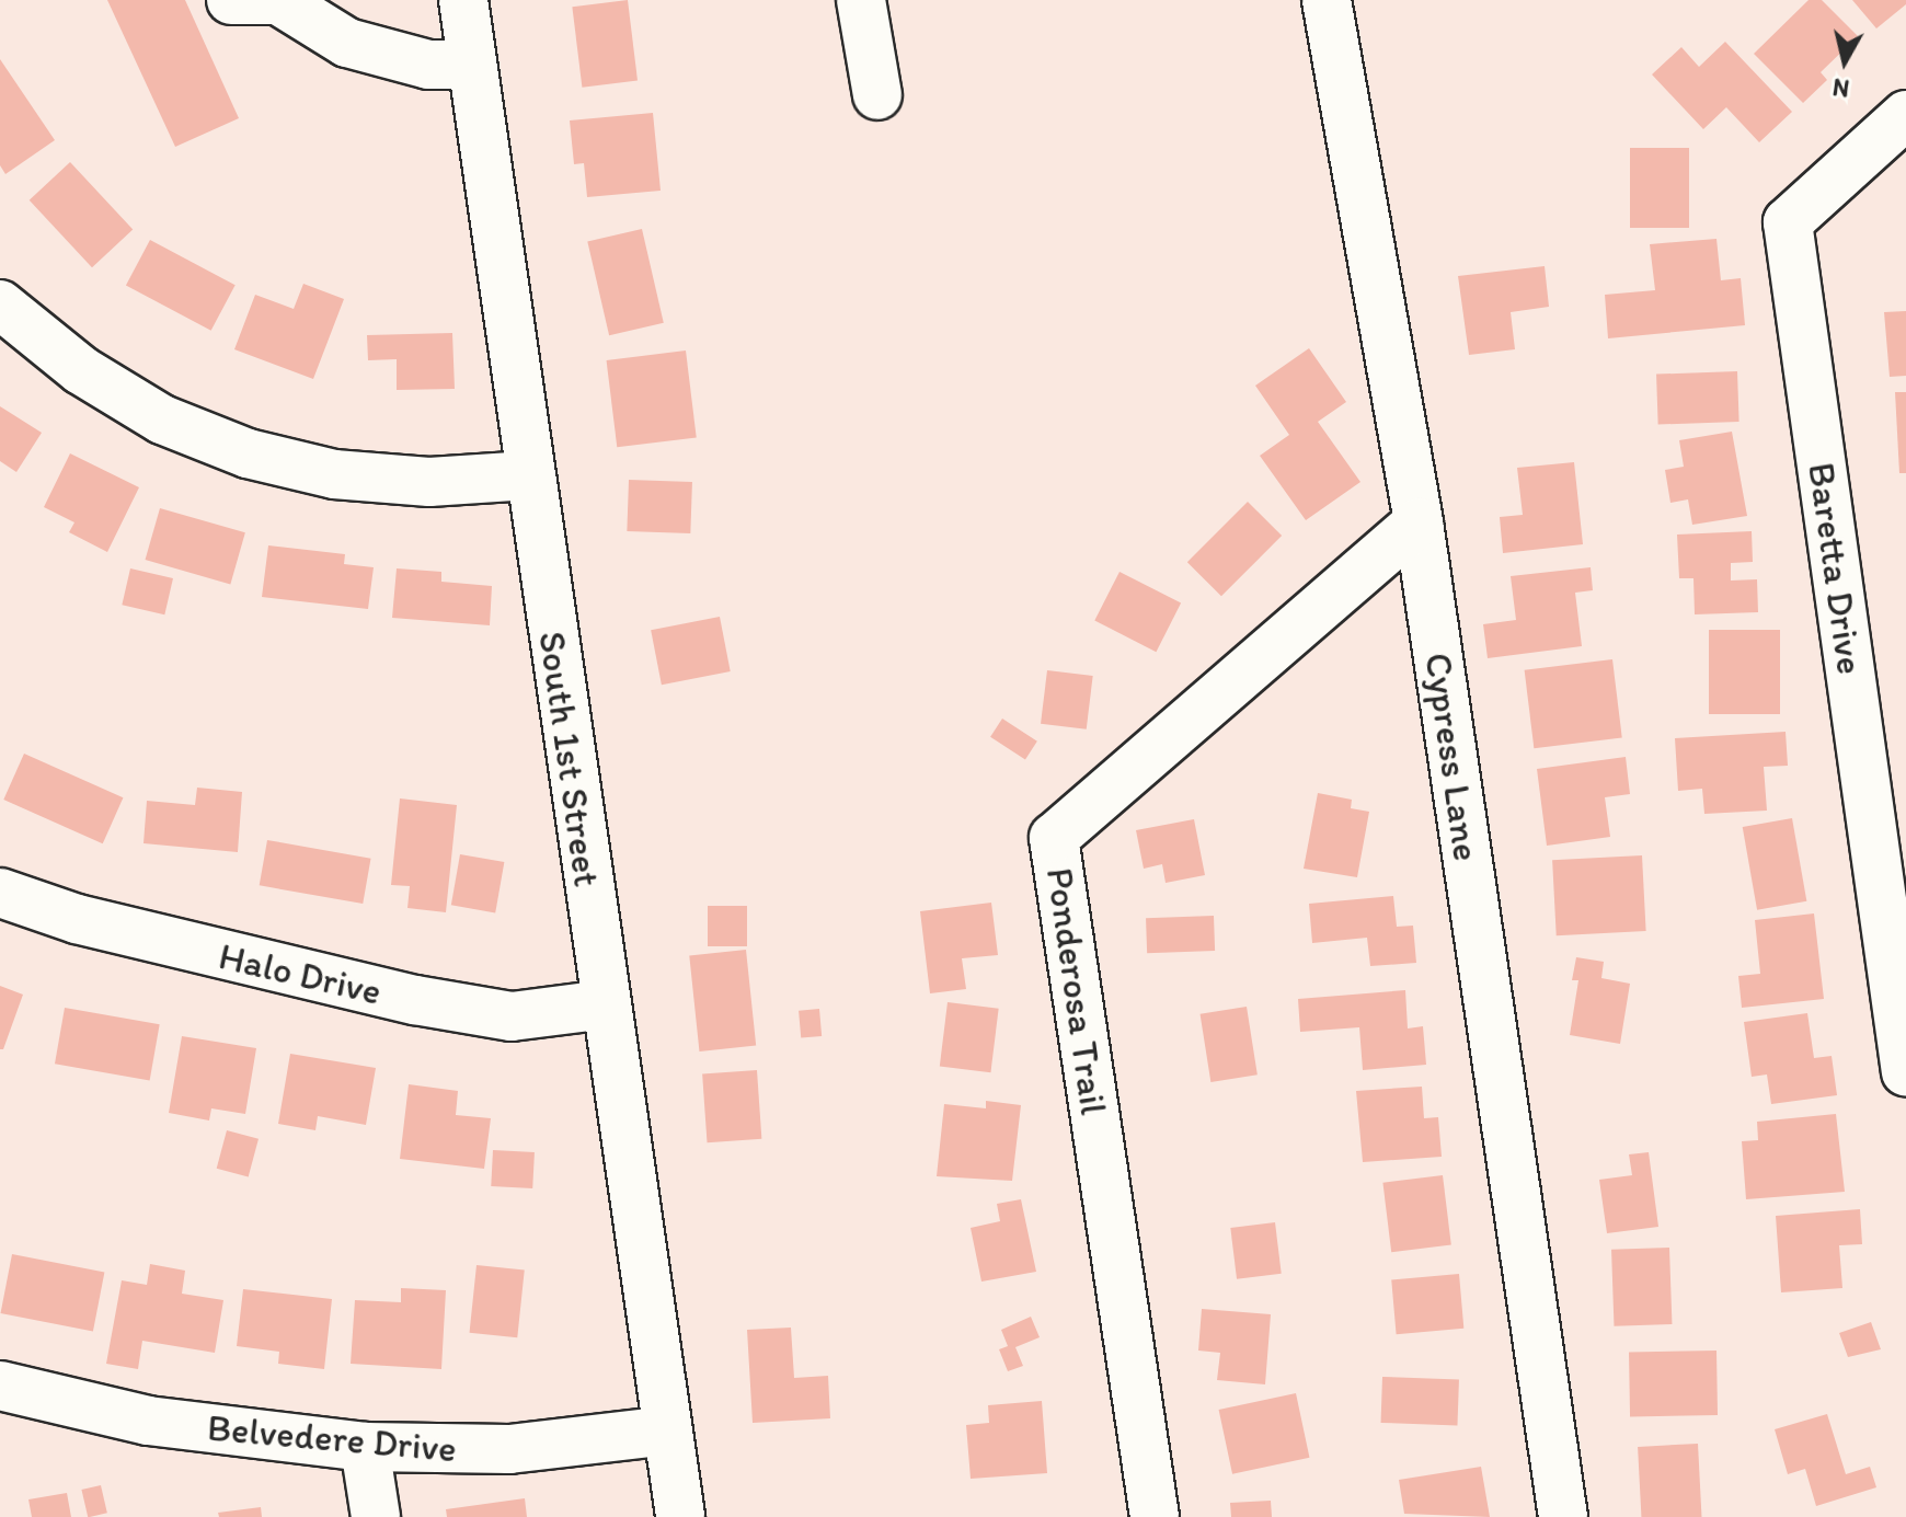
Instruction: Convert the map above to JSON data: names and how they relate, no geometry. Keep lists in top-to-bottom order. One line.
{"streets":{"street":["Baretta Drive","Cypress Lane","South 1st Street","Halo Drive","Ponderosa Trail","Belvedere Drive"]},"crossings":[["Cypress Lane","Ponderosa Trail"],["South 1st Street","Halo Drive"],["South 1st Street","Belvedere Drive"]],"north":"bottom"}
